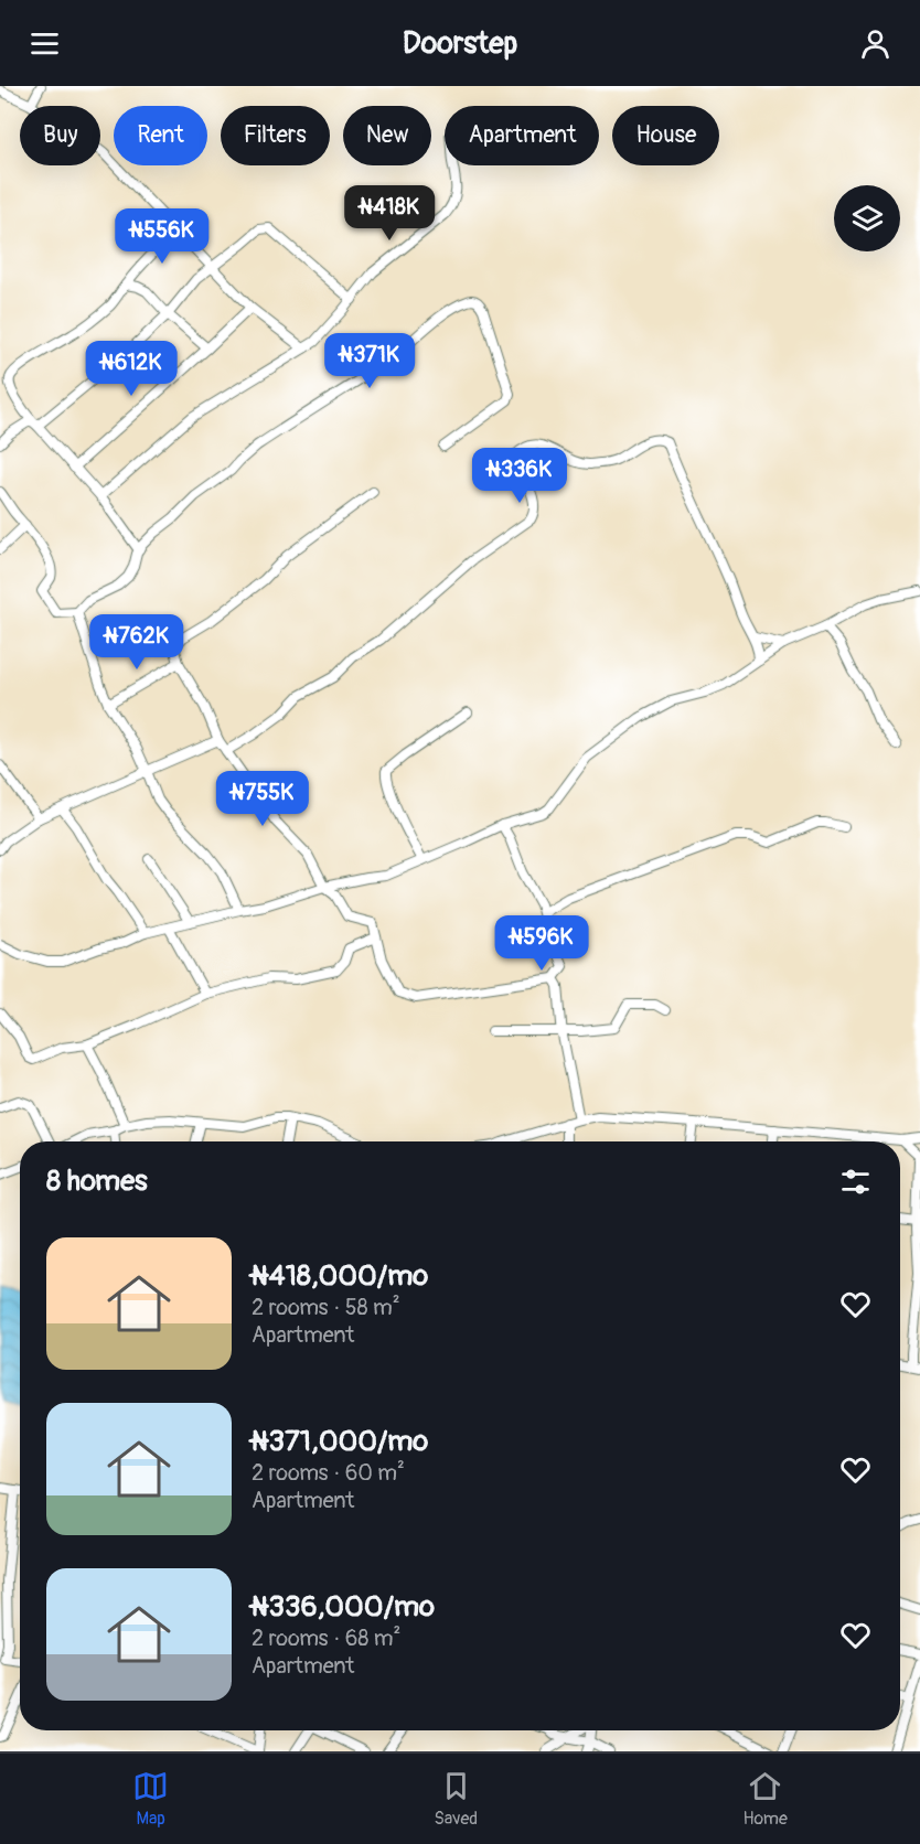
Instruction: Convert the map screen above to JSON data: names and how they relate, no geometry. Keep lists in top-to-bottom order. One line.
{"page":{"header":"Doorstep","chip":["Buy","Rent","Filters","New","Apartment","House"],"price":["₦418K","₦556K","₦371K","₦612K","₦336K","₦762K","₦755K","₦596K"],"heading":"8 homes","list":[{"name":"₦418,000/mo","note":"2 rooms · 58 m² · Apartment"},{"name":"₦371,000/mo","note":"2 rooms · 60 m² · Apartment"},{"name":"₦336,000/mo","note":"2 rooms · 68 m² · Apartment"}],"tabs":["Map","Saved","Home"]}}
